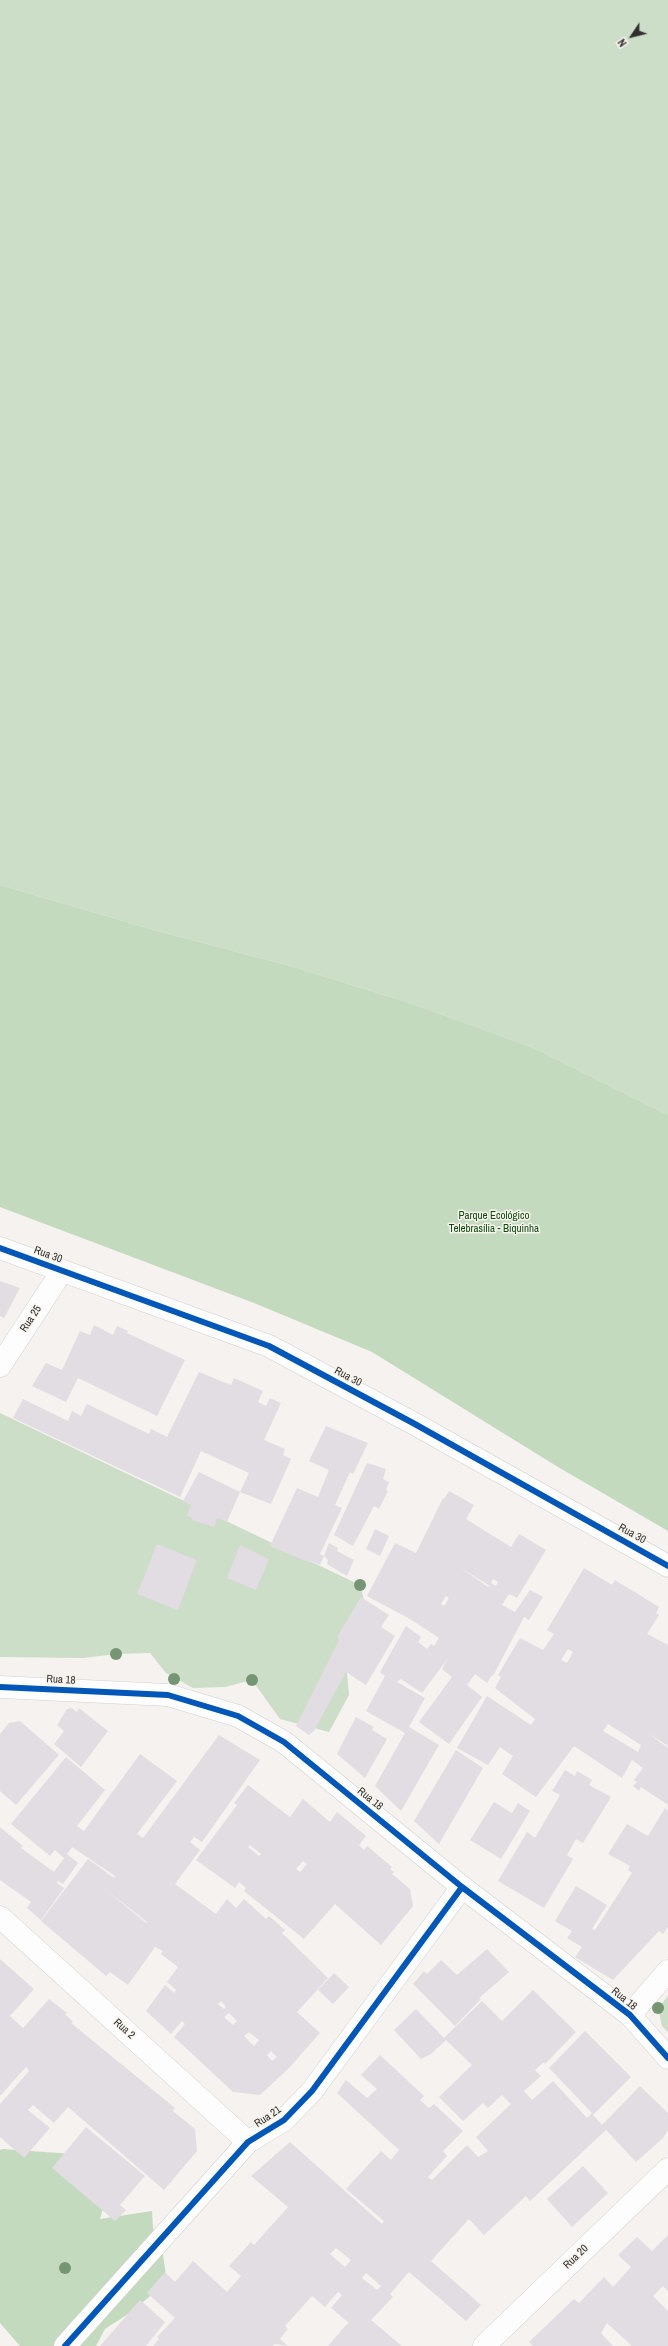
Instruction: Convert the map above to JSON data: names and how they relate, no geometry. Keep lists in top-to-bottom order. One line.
{"streets":{"street":["Rua 30","Rua 25","Rua 18","Rua 2","Rua 21","Rua 20"]},"crossings":[["Rua 30","Rua 25"],["Rua 18","Rua 21"],["Rua 2","Rua 21"]],"parks":["Parque Ecológico Telebrasília - Biquinha"],"north":"bottom left"}
